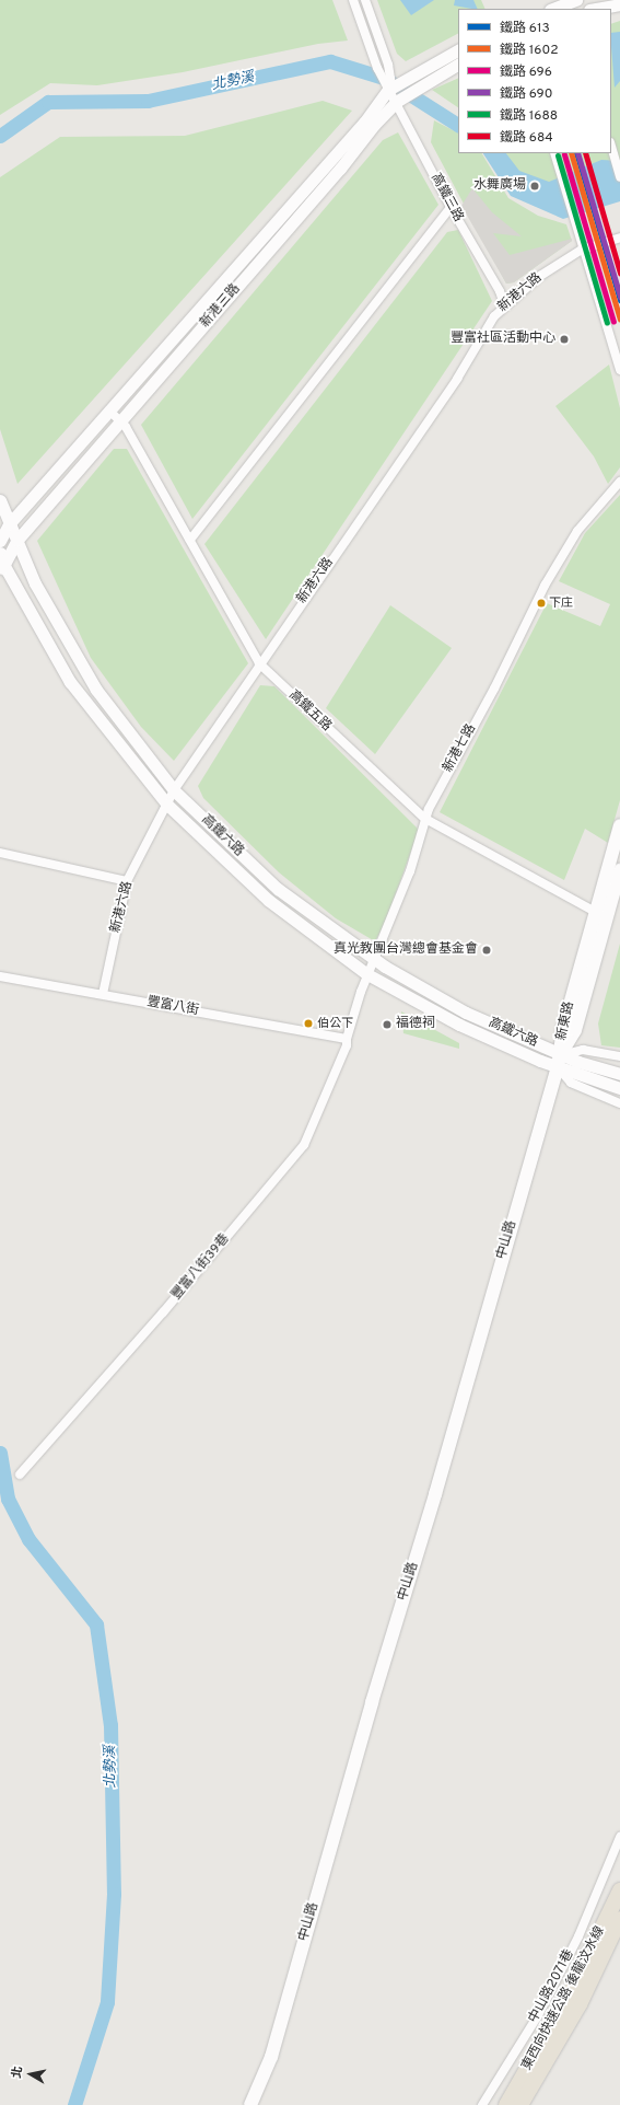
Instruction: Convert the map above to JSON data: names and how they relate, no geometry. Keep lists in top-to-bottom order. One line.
{"streets":{"highway":["東西向快速公路 後龍汶水線"],"main road":["新東路","中山路"],"street":["高鐵三路","新港六路","新港三路","高鐵五路","新港七路","高鐵六路","豐富八街","豐富八街39巷","中山路2071巷"]},"crossings":[["高鐵三路","新港六路"],["高鐵三路","新港三路"],["新港六路","高鐵五路"],["新港六路","高鐵六路"],["新港六路","豐富八街"],["新港三路","高鐵五路"],["新港三路","高鐵六路"],["高鐵五路","新港七路"],["高鐵五路","新東路"],["新港七路","高鐵六路"],["新港七路","豐富八街"],["新港七路","豐富八街39巷"],["高鐵六路","新東路"],["高鐵六路","中山路"],["豐富八街","豐富八街39巷"],["新東路","中山路"]],"water":["北勢溪"],"places":["水舞廣場","豐富社區活動中心","下庄","真光教團台灣總會基金會","伯公下","福德祠"],"lines":["rail line 613","rail line 1602","rail line 690","rail line 684","rail line 696","rail line 1688"],"legend":["鐵路 613","鐵路 1602","鐵路 696","鐵路 690","鐵路 1688","鐵路 684"],"north":"left"}
